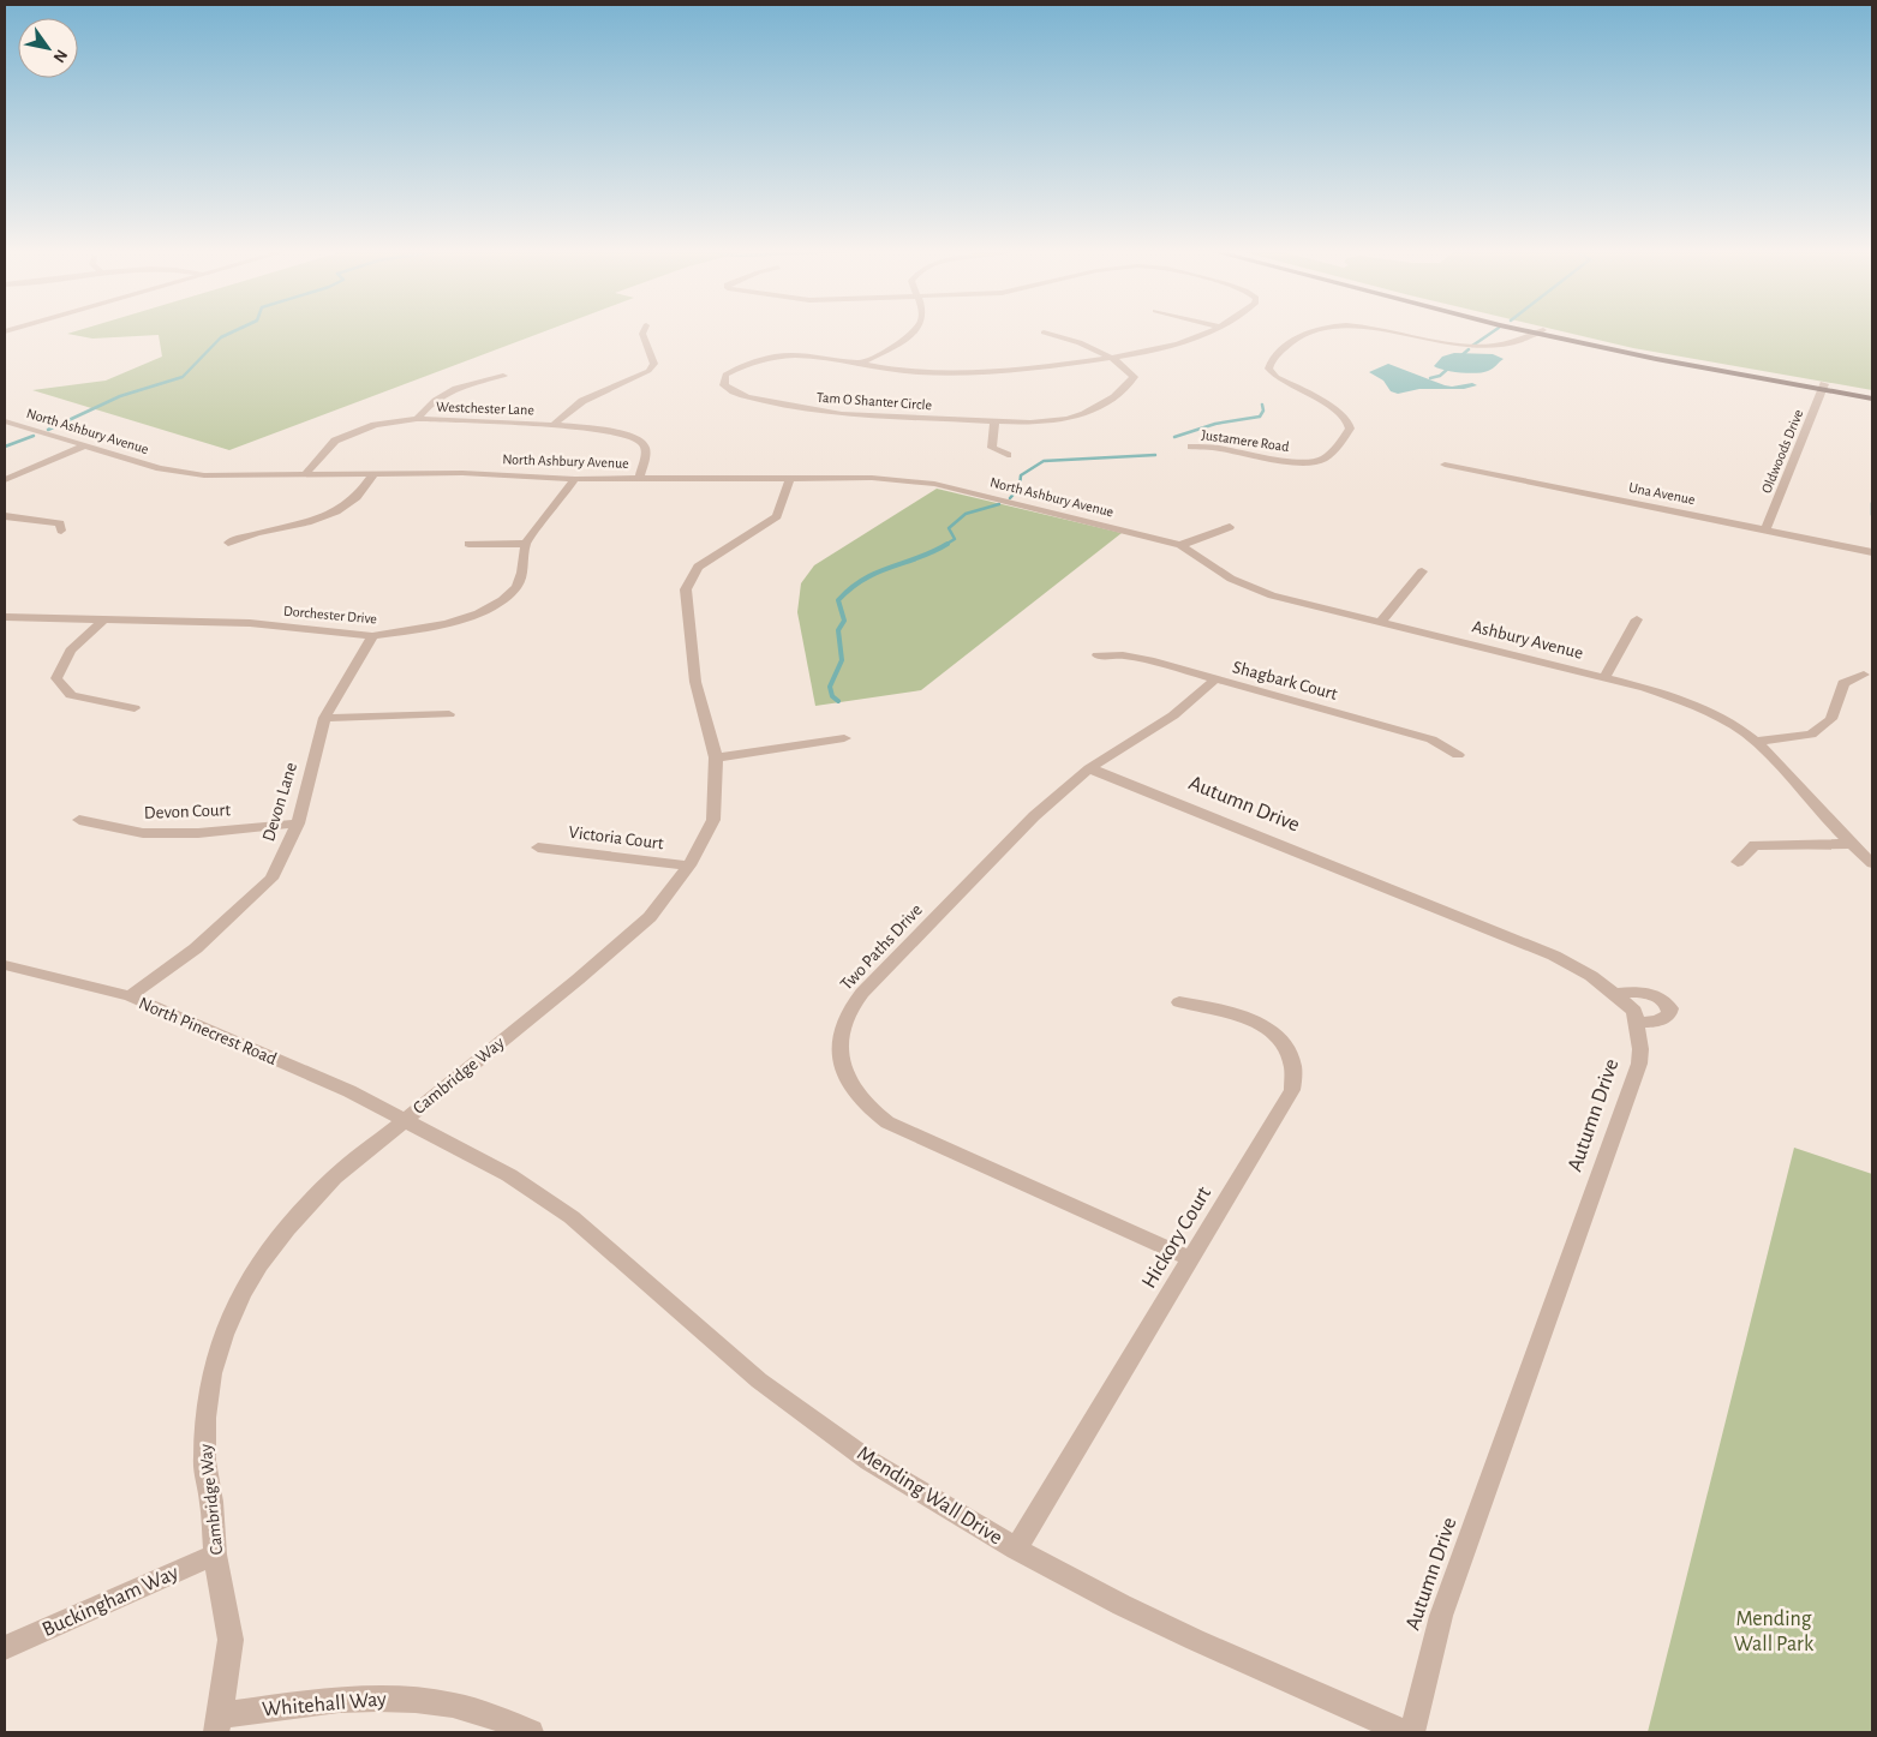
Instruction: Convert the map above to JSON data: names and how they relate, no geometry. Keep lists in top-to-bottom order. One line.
{"streets":{"street":["Tam O Shanter Circle","Westchester Lane","North Ashbury Avenue","Justamere Road","Oldwoods Drive","Una Avenue","Dorchester Drive","Ashbury Avenue","Shagbark Court","Devon Lane","Autumn Drive","Devon Court","Victoria Court","Two Paths Drive","North Pinecrest Road","Cambridge Way","Hickory Court","Mending Wall Drive","Buckingham Way","Whitehall Way"]},"crossings":[["Westchester Lane","North Ashbury Avenue"],["North Ashbury Avenue","Dorchester Drive"],["North Ashbury Avenue","Ashbury Avenue"],["North Ashbury Avenue","Cambridge Way"],["Oldwoods Drive","Una Avenue"],["Dorchester Drive","Devon Lane"],["Shagbark Court","Two Paths Drive"],["Devon Lane","Devon Court"],["Devon Lane","North Pinecrest Road"],["Autumn Drive","Two Paths Drive"],["Victoria Court","Cambridge Way"],["Two Paths Drive","Hickory Court"],["North Pinecrest Road","Cambridge Way"],["North Pinecrest Road","Mending Wall Drive"],["Cambridge Way","Buckingham Way"],["Cambridge Way","Whitehall Way"],["Hickory Court","Mending Wall Drive"]],"parks":["Mending Wall Park"],"north":"bottom right"}
